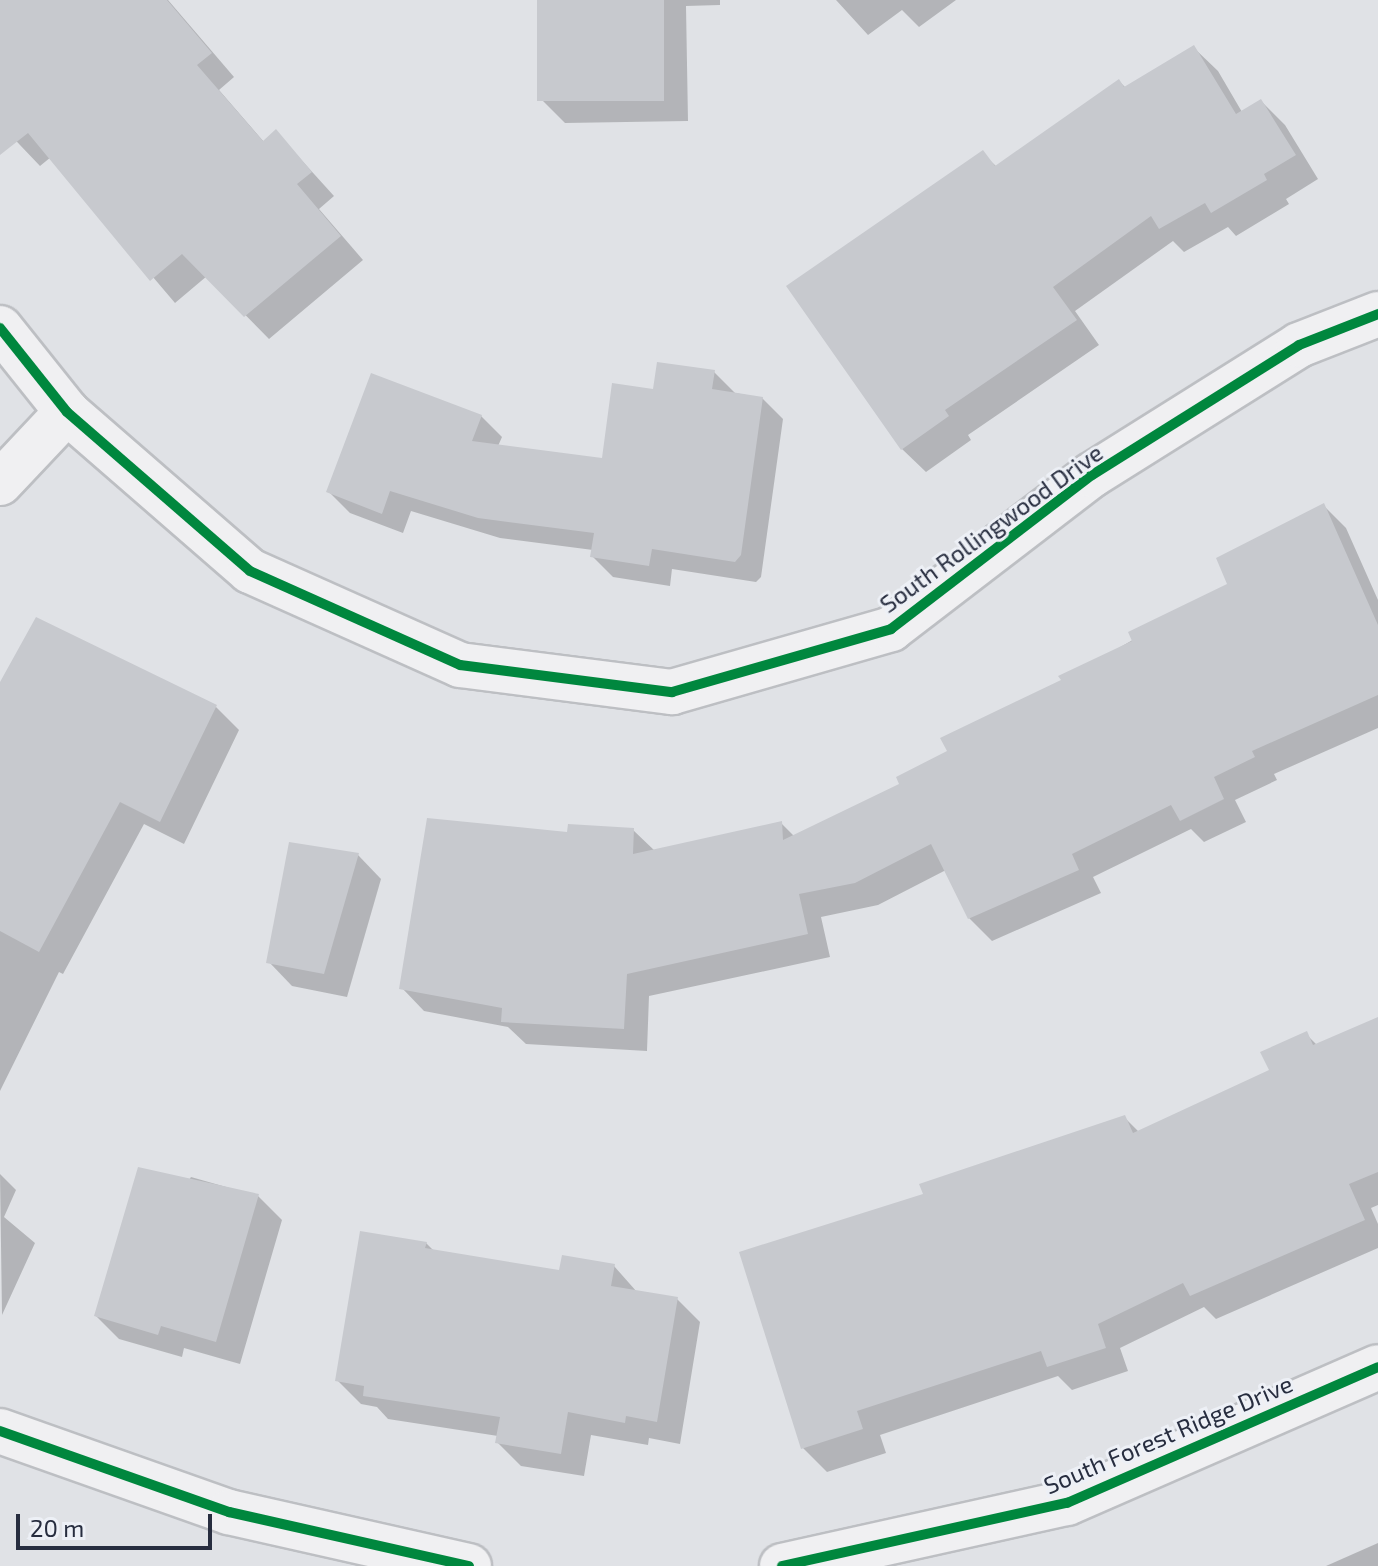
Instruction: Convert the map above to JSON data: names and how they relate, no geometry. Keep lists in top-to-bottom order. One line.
{"streets":{"street":["South Rollingwood Drive","South Forest Ridge Drive"]},"scale_bar":"20 m"}
